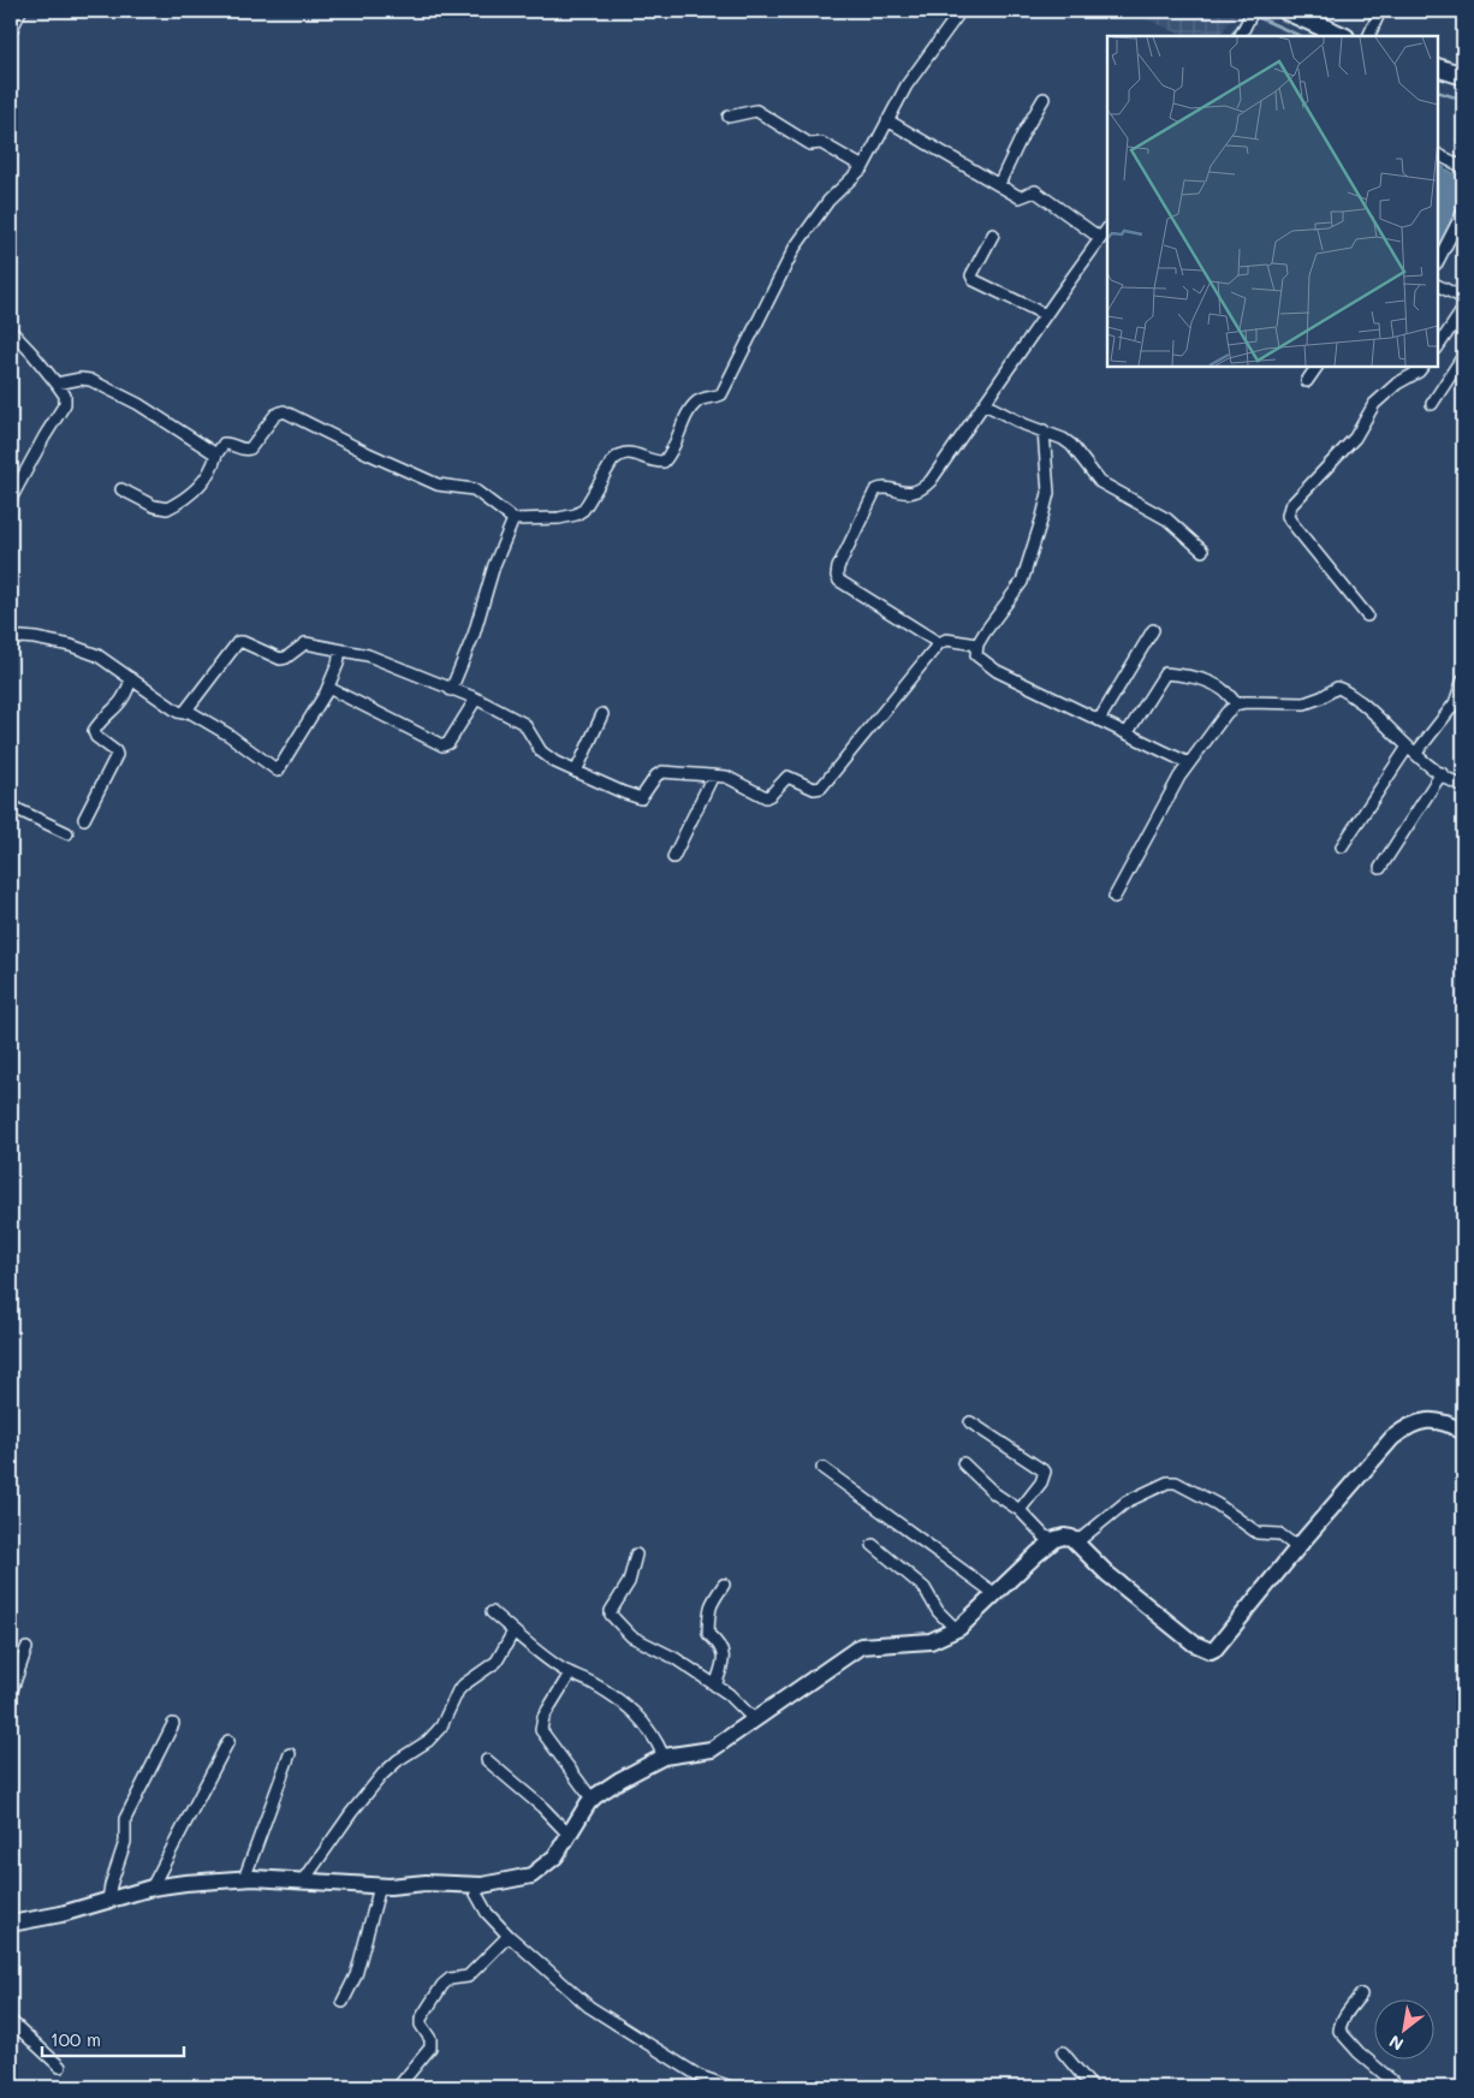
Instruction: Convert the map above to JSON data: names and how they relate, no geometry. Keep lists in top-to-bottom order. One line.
{"scale_bar":"100 m","north":"bottom left"}
